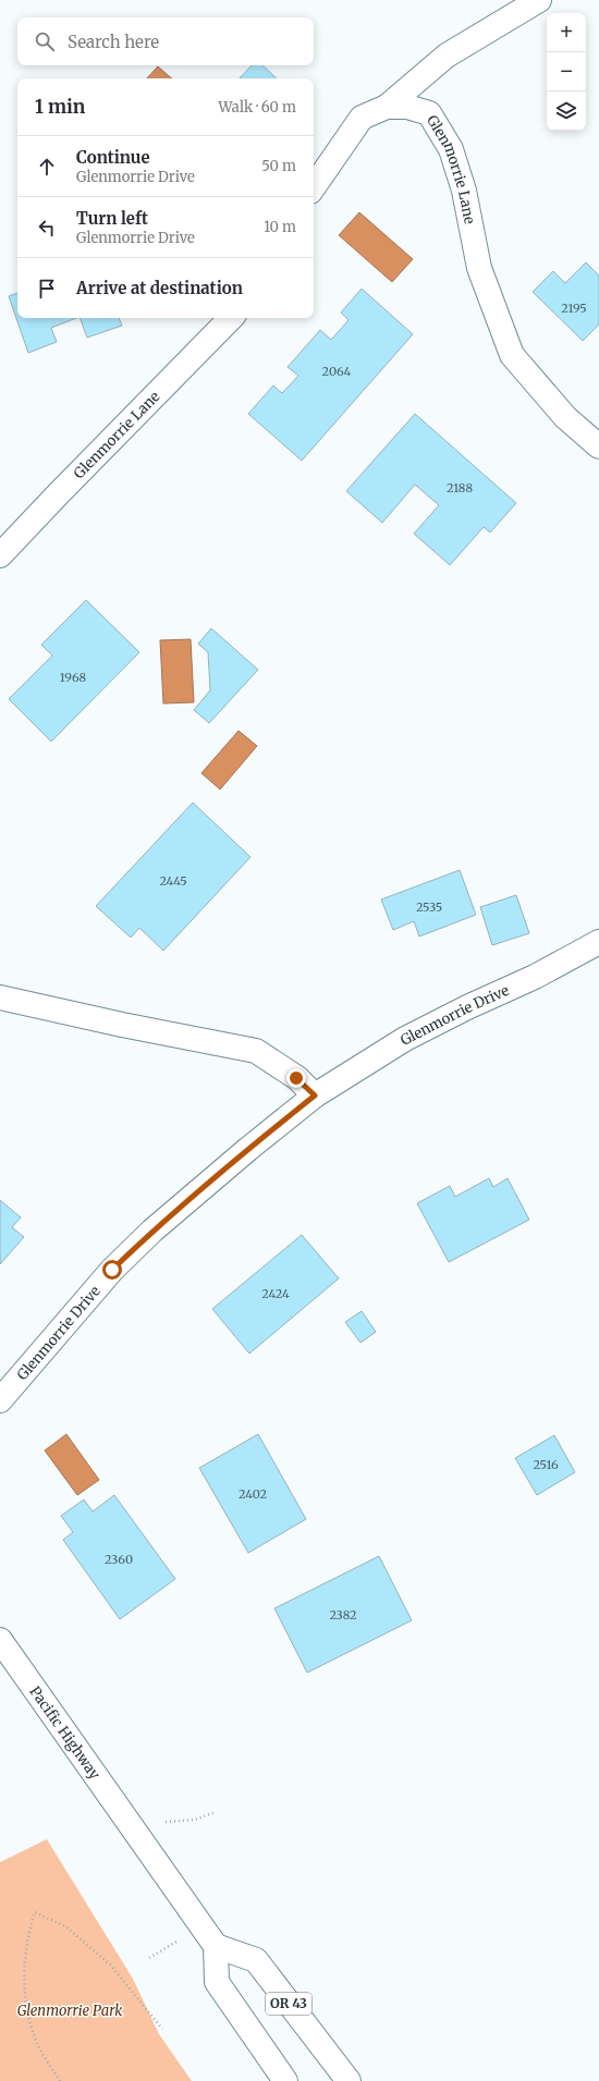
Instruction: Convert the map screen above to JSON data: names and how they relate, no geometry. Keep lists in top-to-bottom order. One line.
{"streets":{"street":["Glenmorrie Lane","Glenmorrie Drive","Pacific Highway","OR 43"]},"crossings":[["Pacific Highway","OR 43"]],"parks":["Glenmorrie Park"],"house_numbers":["2195","2064","2188","1968","2445","2535","2424","2516","2402","2360","2382"],"page":{"map_buttons":["+","−"],"search":"Search here","heading":["1 min","Walk · 60 m"],"list":[["Continue","Glenmorrie Drive","50 m"],["Turn left","Glenmorrie Drive","10 m"],"Arrive at destination"]}}
